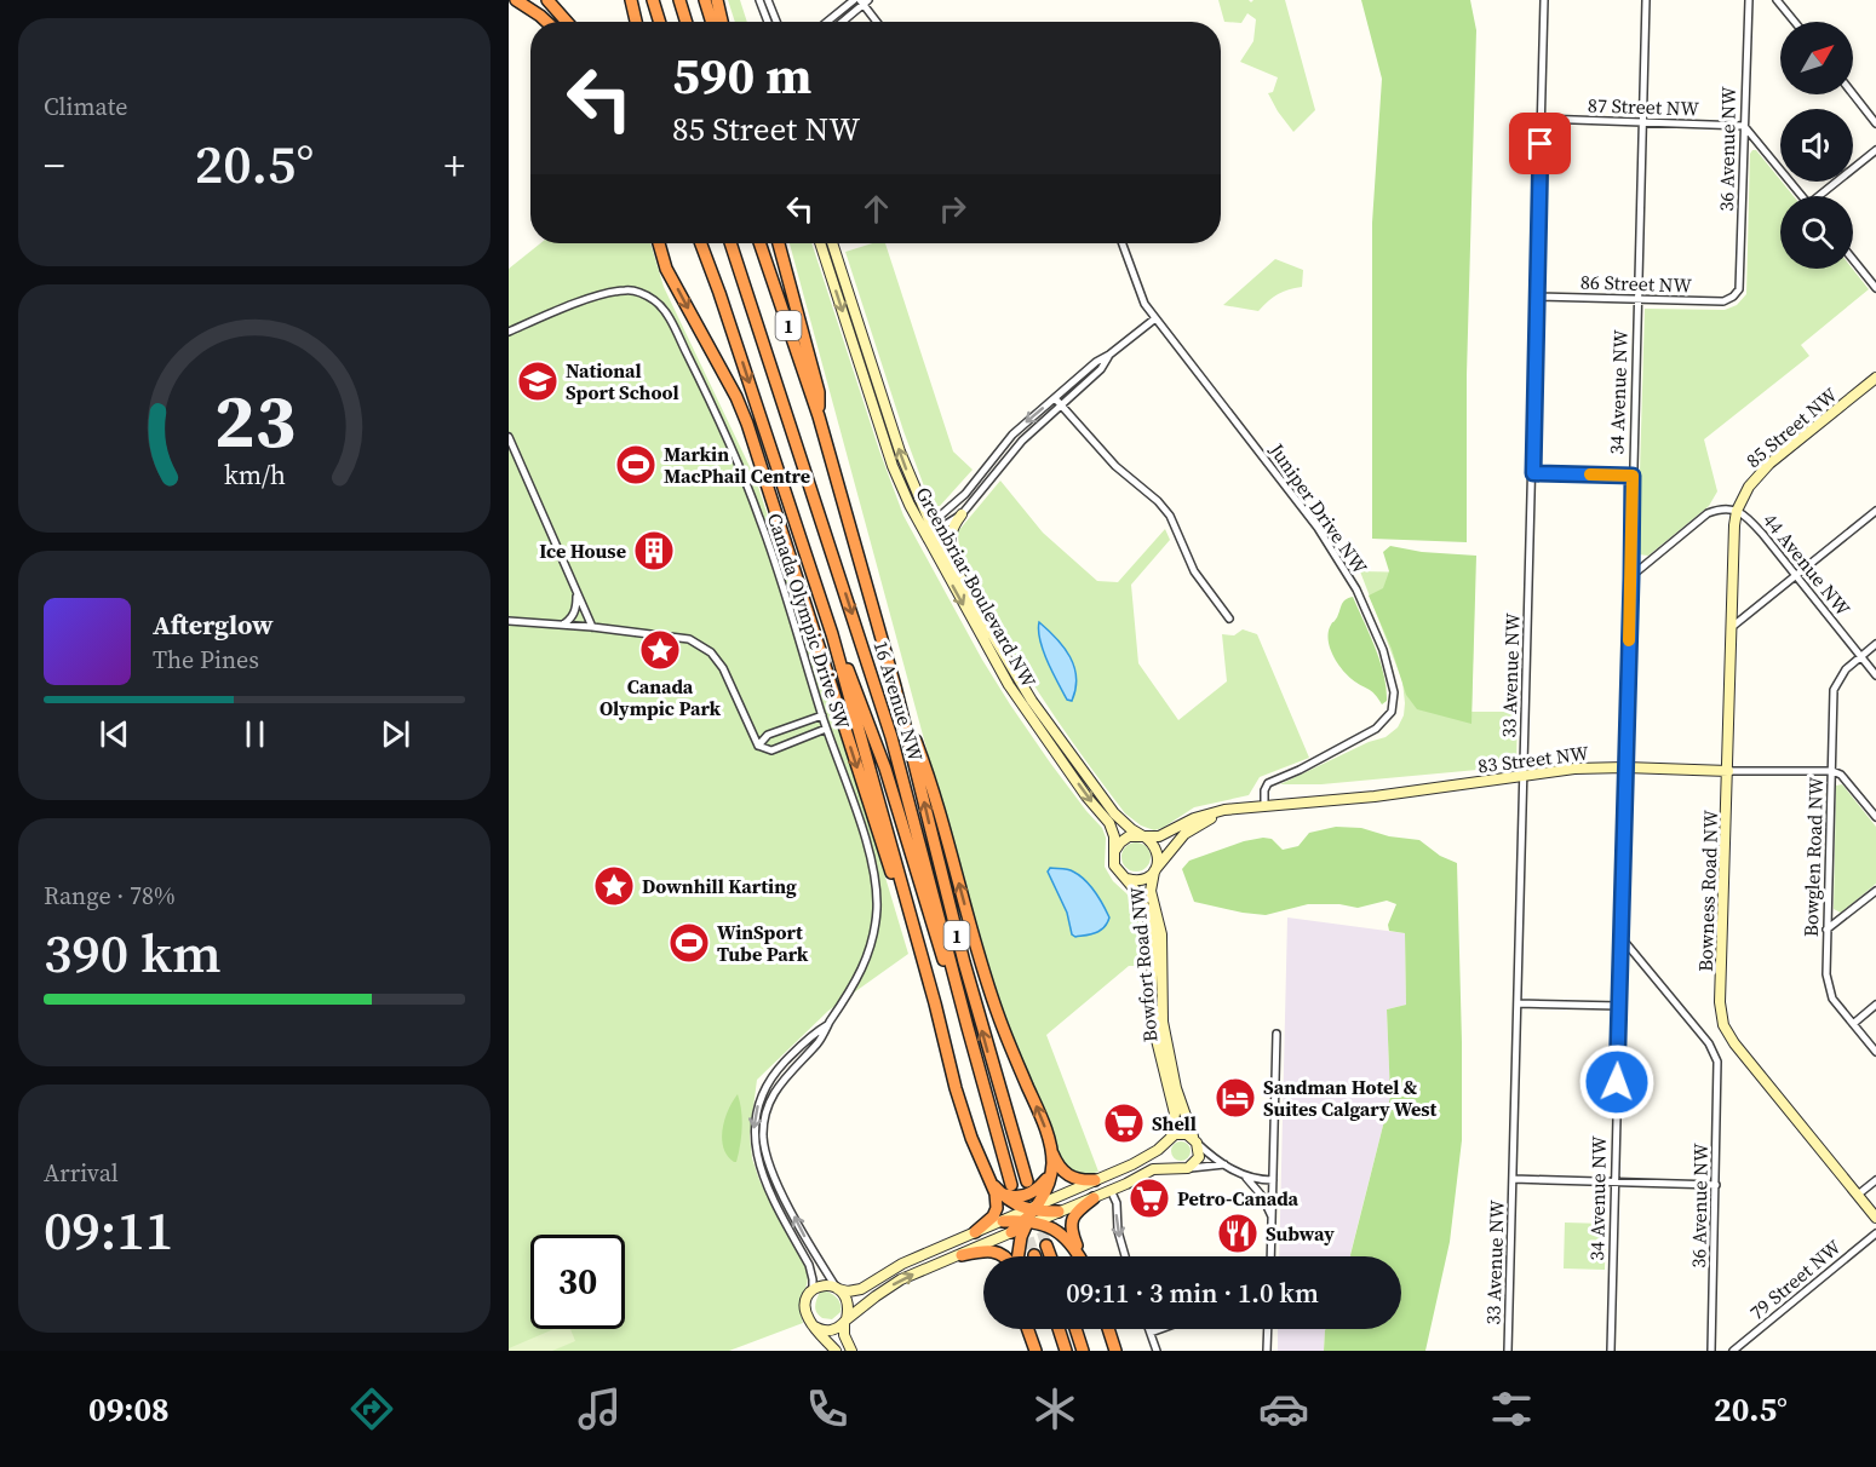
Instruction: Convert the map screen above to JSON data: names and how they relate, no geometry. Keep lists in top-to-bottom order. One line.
{"streets":{"highway":["1","16 Avenue NW"],"street":["87 Street NW","36 Avenue NW","86 Street NW","34 Avenue NW","85 Street NW","Juniper Drive NW","44 Avenue NW","Greenbriar Boulevard NW","Canada Olympic Drive SW","33 Avenue NW","83 Street NW","Bowglen Road NW","Bowness Road NW","Bowfort Road NW","79 Street NW"]},"crossings":[["87 Street NW","36 Avenue NW"],["87 Street NW","34 Avenue NW"],["87 Street NW","33 Avenue NW"],["36 Avenue NW","86 Street NW"],["36 Avenue NW","34 Avenue NW"],["86 Street NW","34 Avenue NW"],["86 Street NW","33 Avenue NW"],["34 Avenue NW","83 Street NW"],["85 Street NW","44 Avenue NW"],["85 Street NW","Bowness Road NW"],["Juniper Drive NW","83 Street NW"],["44 Avenue NW","Bowglen Road NW"],["44 Avenue NW","Bowness Road NW"],["Greenbriar Boulevard NW","83 Street NW"],["Greenbriar Boulevard NW","Bowfort Road NW"],["33 Avenue NW","83 Street NW"],["83 Street NW","Bowglen Road NW"],["83 Street NW","Bowness Road NW"],["83 Street NW","Bowfort Road NW"]],"places":{"school or university":["National Sport School"],"sports":["Markin MacPhail Centre","WinSport Tube Park"],"building":["Ice House"],"place":["Canada Olympic Park","Downhill Karting"],"hotel":["Sandman Hotel & Suites Calgary West"],"supermarket":["Shell","Petro-Canada"],"restaurant":["Subway"]},"north":"top right","page":{"tile":["Climate",["Range · 78%","390 km"],["Arrival","09:11"]],"turn":["590 m","85 Street NW"],"heat":["−","20.5°","+"],"song":["Afterglow","The Pines"],"limit":"30","trip":"09:11 · 3 min · 1.0 km","tabs":["09:08","20.5°"],"gauge":["23","km/h"]}}
